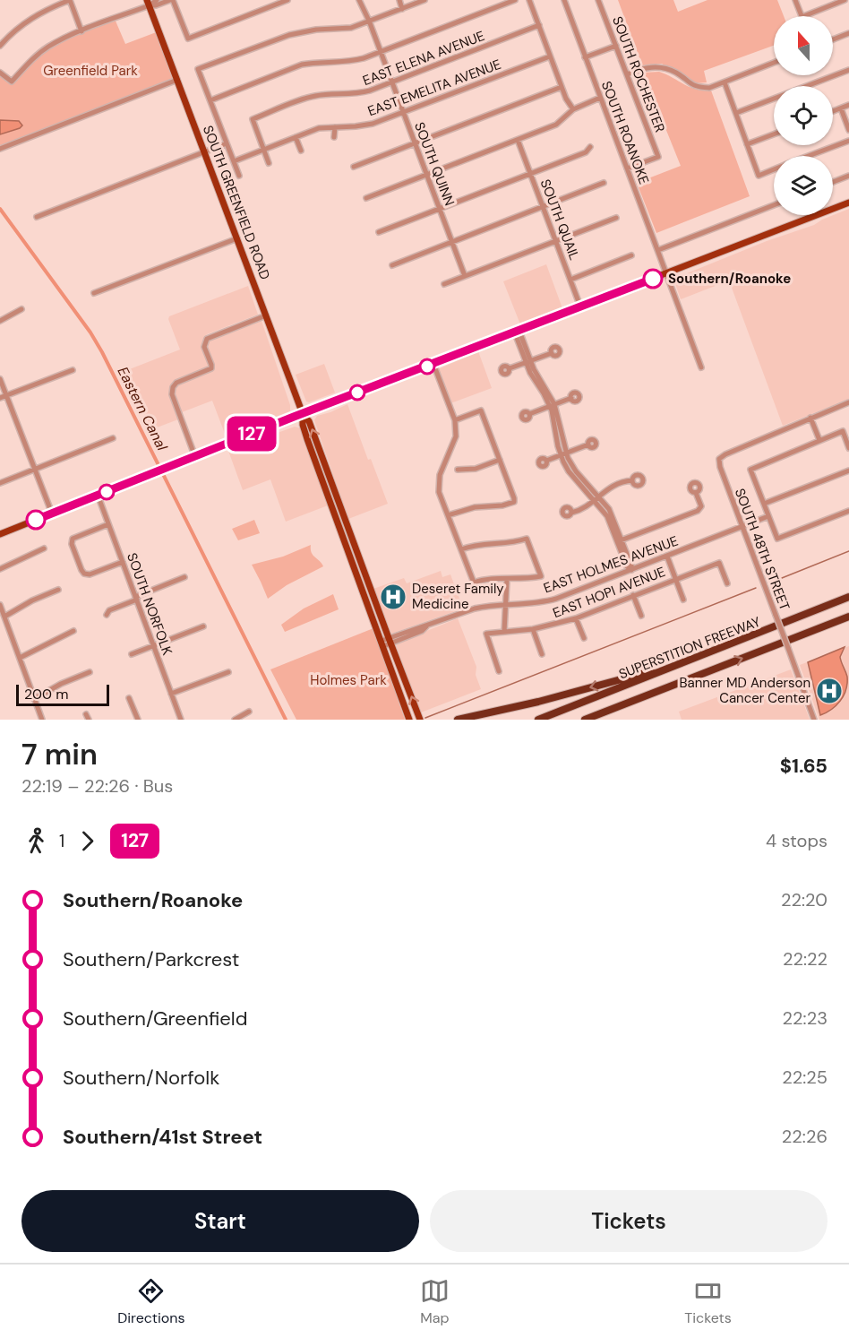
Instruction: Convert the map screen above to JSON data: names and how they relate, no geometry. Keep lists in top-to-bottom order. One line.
{"streets":{"highway":["SUPERSTITION FREEWAY"],"main road":["SOUTH GREENFIELD ROAD"],"street":["EAST ELENA AVENUE","SOUTH ROCHESTER","EAST EMELITA AVENUE","SOUTH ROANOKE","SOUTH QUINN","SOUTH QUAIL","SOUTH 48TH STREET","EAST HOLMES AVENUE","EAST HOPI AVENUE","SOUTH NORFOLK"]},"crossings":[["EAST ELENA AVENUE","EAST EMELITA AVENUE"],["EAST ELENA AVENUE","SOUTH QUINN"],["SOUTH ROCHESTER","SOUTH ROANOKE"],["EAST EMELITA AVENUE","SOUTH QUINN"],["SOUTH GREENFIELD ROAD","EAST HOLMES AVENUE"],["SOUTH 48TH STREET","EAST HOLMES AVENUE"]],"water":["Eastern Canal"],"parks":["Greenfield Park","Holmes Park"],"places":{"other":["Southern/Roanoke"],"hospital":["Deseret Family Medicine","Banner MD Anderson Cancer Center"]},"lines":["bus line 127"],"scale_bar":"200 m","north":"top","page":{"on_map":"127","scale":"200 m","heading":["7 min","22:19 – 22:26 · Bus","$1.65"],"legs":["1","127","4 stops"],"list":[{"name":"Southern/Roanoke","value":"22:20"},{"name":"Southern/Parkcrest","value":"22:22"},{"name":"Southern/Greenfield","value":"22:23"},{"name":"Southern/Norfolk","value":"22:25"},{"name":"Southern/41st Street","value":"22:26"}],"buttons":["Start","Tickets"],"tabs":["Directions","Map","Tickets"]}}
